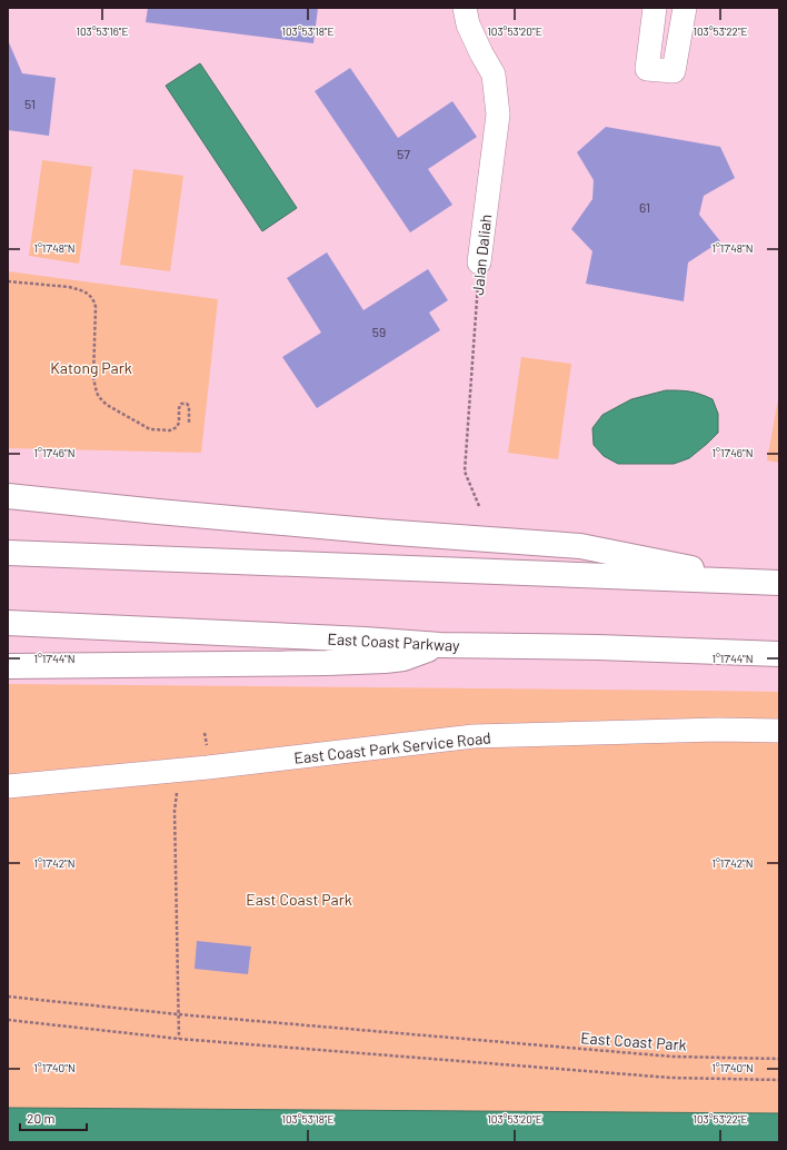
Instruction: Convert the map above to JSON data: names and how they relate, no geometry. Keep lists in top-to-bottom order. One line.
{"streets":{"highway":["East Coast Parkway"],"street":["Jalan Daliah","East Coast Park Service Road"],"path":["East Coast Park"]},"parks":["Katong Park","East Coast Park"],"house_numbers":["51","57","61","59"],"scale_bar":"20 m","coordinates":["103°53'16\"E","103°53'18\"E","103°53'20\"E","103°53'22\"E","1°17'48\"N","1°17'46\"N","1°17'44\"N","1°17'42\"N","1°17'40\"N"]}
